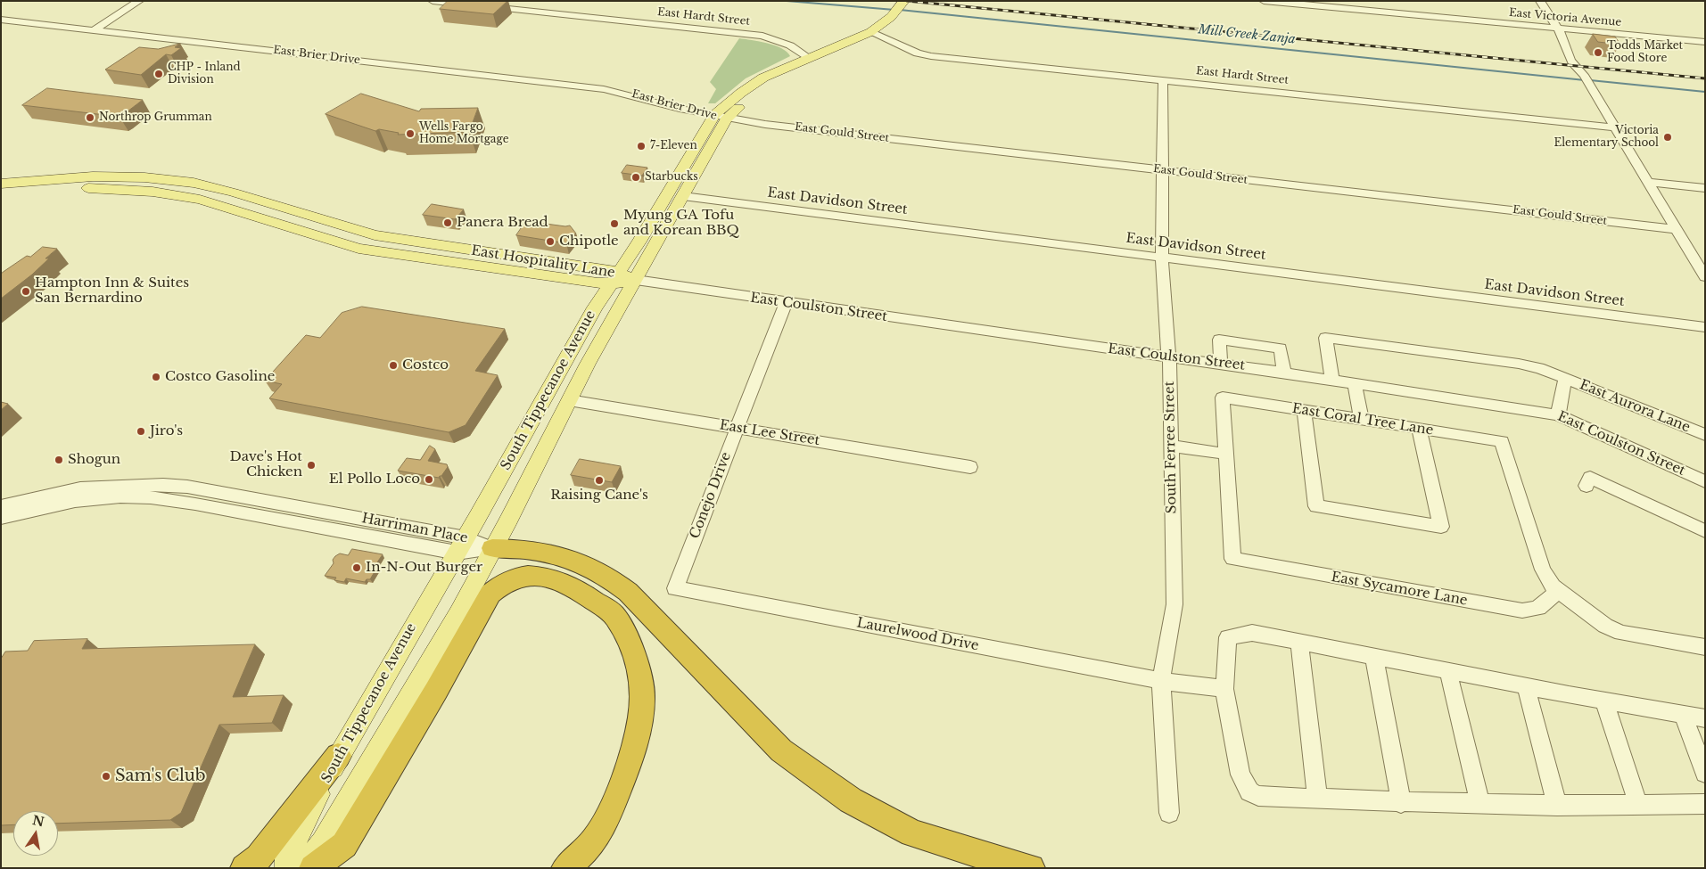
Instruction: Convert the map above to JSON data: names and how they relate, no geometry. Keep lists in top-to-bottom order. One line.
{"streets":{"main road":["East Hospitality Lane","South Tippecanoe Avenue"],"street":["East Hardt Street","East Victoria Avenue","East Brier Drive","East Gould Street","East Davidson Street","East Coulston Street","East Aurora Lane","East Coral Tree Lane","East Lee Street","South Ferree Street","Conejo Drive","Harriman Place","East Sycamore Lane","Laurelwood Drive"]},"crossings":[["East Hardt Street","South Tippecanoe Avenue"],["East Hardt Street","South Ferree Street"],["East Brier Drive","East Gould Street"],["East Brier Drive","South Tippecanoe Avenue"],["East Gould Street","South Tippecanoe Avenue"],["East Gould Street","South Ferree Street"],["East Davidson Street","South Tippecanoe Avenue"],["East Davidson Street","South Ferree Street"],["East Hospitality Lane","East Coulston Street"],["East Hospitality Lane","South Tippecanoe Avenue"],["East Coulston Street","South Tippecanoe Avenue"],["East Coulston Street","East Aurora Lane"],["East Coulston Street","South Ferree Street"],["East Coulston Street","Conejo Drive"],["South Tippecanoe Avenue","East Lee Street"],["South Tippecanoe Avenue","Harriman Place"],["East Coral Tree Lane","East Sycamore Lane"],["East Lee Street","Conejo Drive"],["South Ferree Street","Laurelwood Drive"],["Conejo Drive","Laurelwood Drive"]],"water":["Mill Creek Zanja"],"places":["Todds Market Food Store","CHP - Inland Division","Northrop Grumman","Wells Fargo Home Mortgage","Victoria Elementary School","7-Eleven","Starbucks","Panera Bread","Myung GA Tofu and Korean BBQ","Chipotle","Hampton Inn & Suites San Bernardino","Costco","Costco Gasoline","Jiro's","Shogun","Dave's Hot Chicken","El Pollo Loco","Raising Cane's","In-N-Out Burger","Sam's Club"],"north":"top"}
